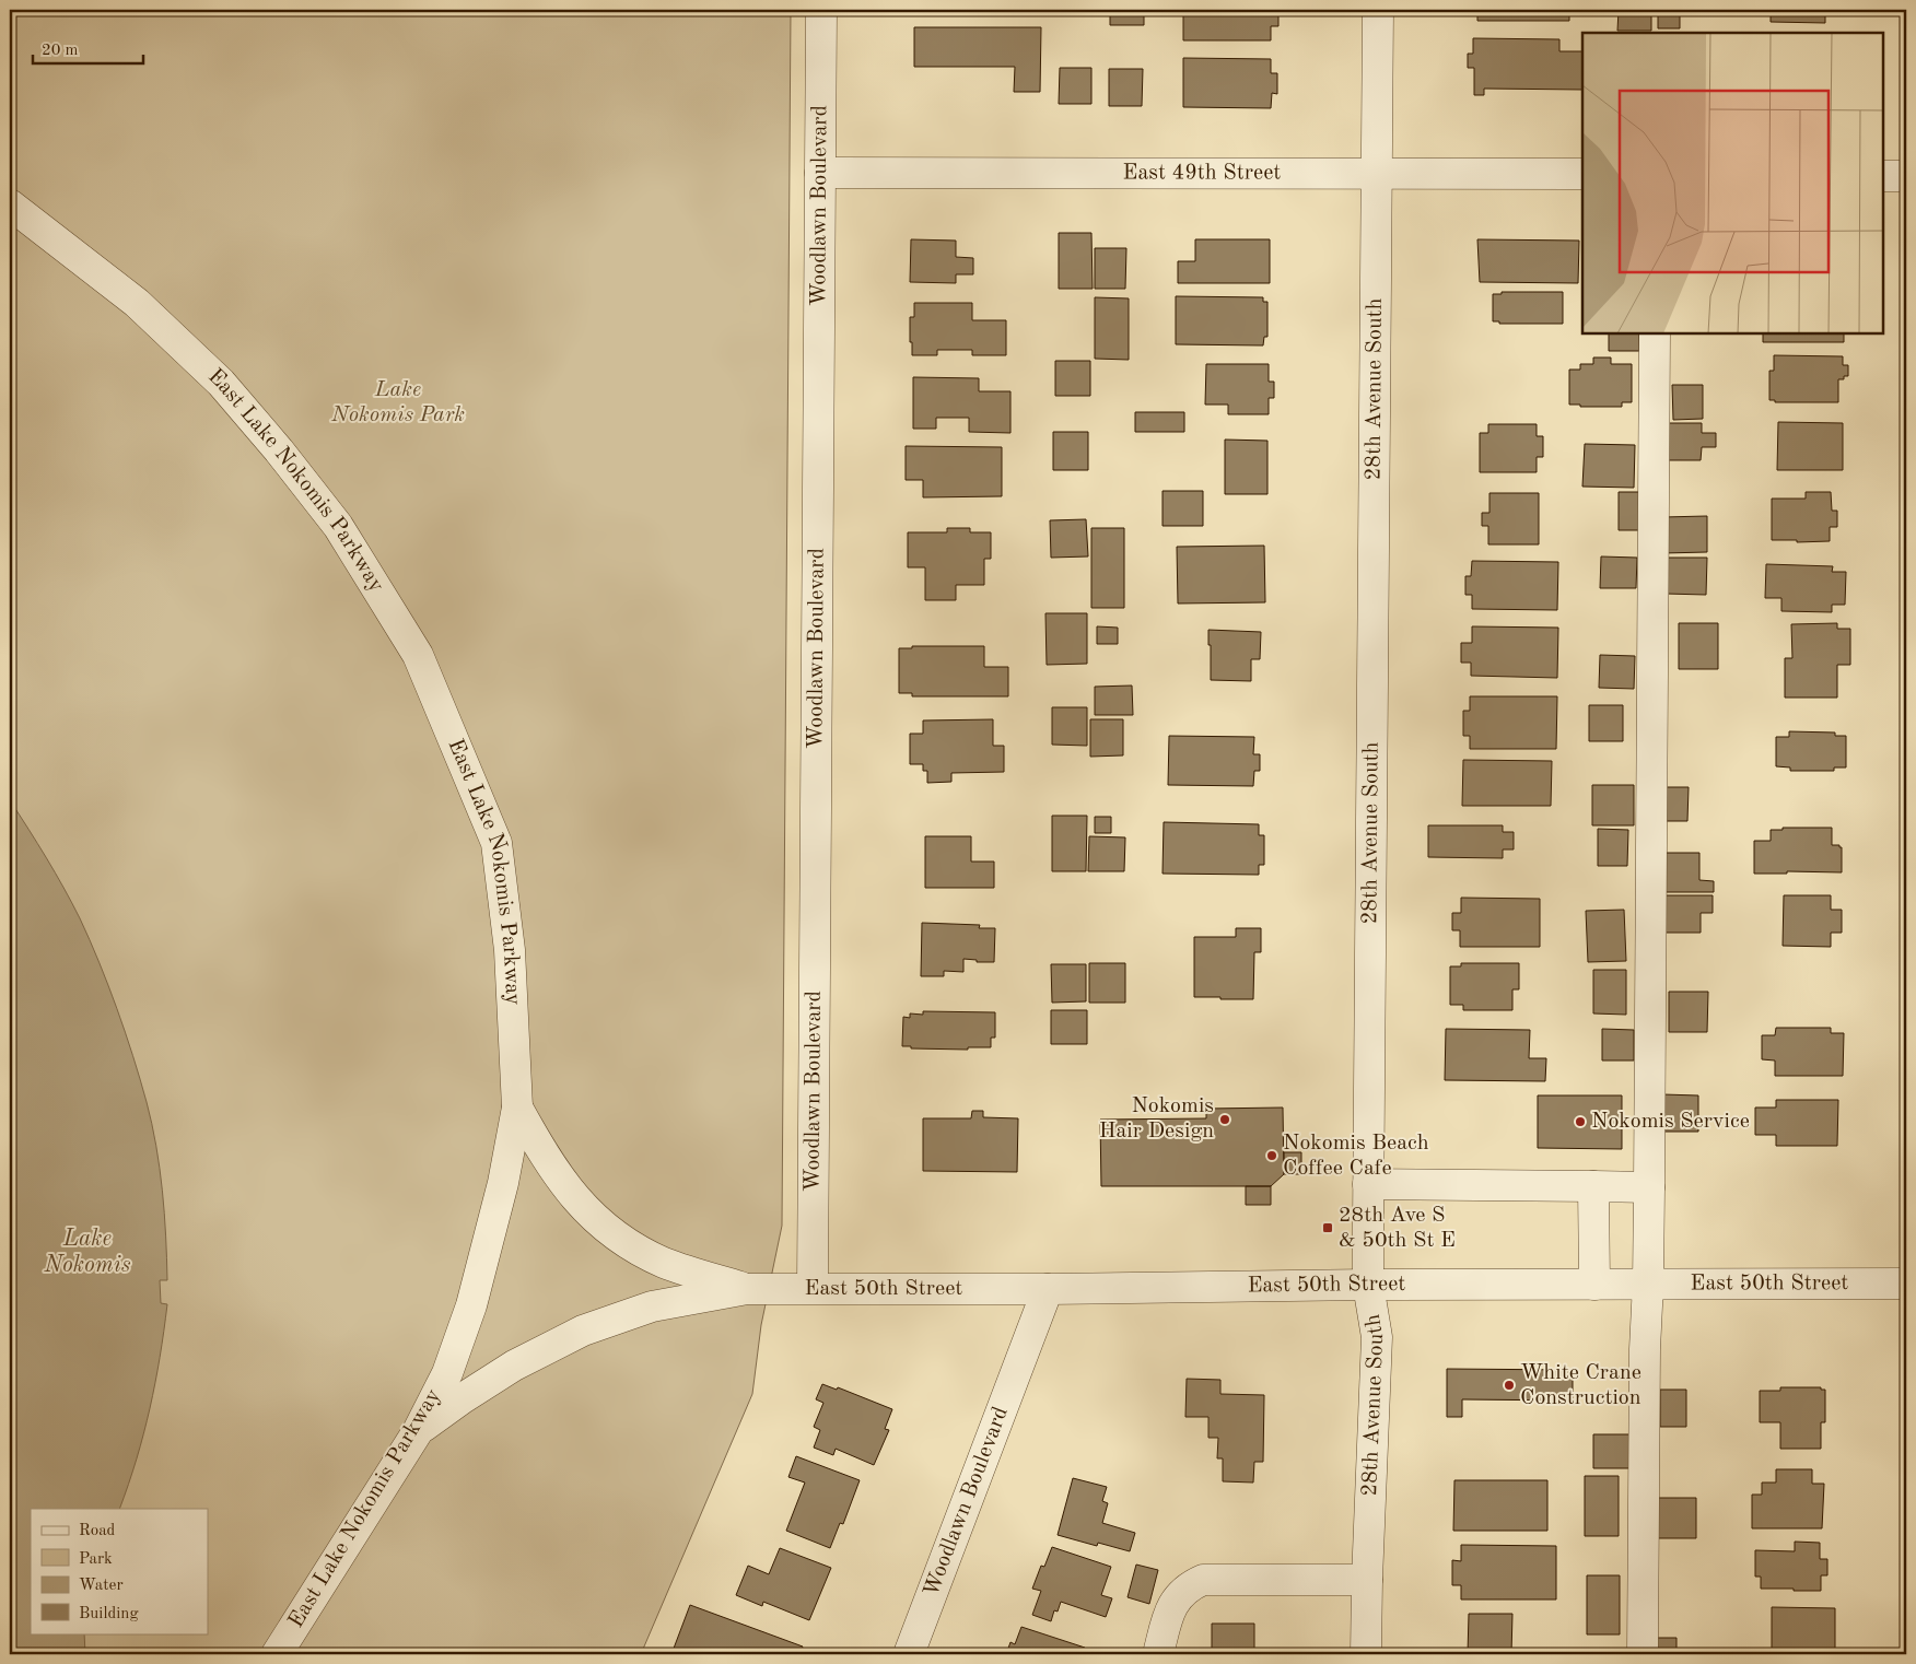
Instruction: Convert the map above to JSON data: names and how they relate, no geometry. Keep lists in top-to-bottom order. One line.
{"streets":{"street":["East 49th Street","Woodlawn Boulevard","28th Avenue South","East Lake Nokomis Parkway","East 50th Street"]},"crossings":[["East 49th Street","Woodlawn Boulevard"],["East 49th Street","28th Avenue South"],["Woodlawn Boulevard","East 50th Street"],["28th Avenue South","East 50th Street"],["East Lake Nokomis Parkway","East 50th Street"]],"water":["Lake Nokomis"],"parks":["Lake Nokomis Park"],"places":{"other":["Nokomis Hair Design","Nokomis Service","Nokomis Beach Coffee Cafe","White Crane Construction"],"transit":["28th Ave S & 50th St E"]},"legend":["Road","Park","Water","Building"],"scale_bar":"20 m"}
